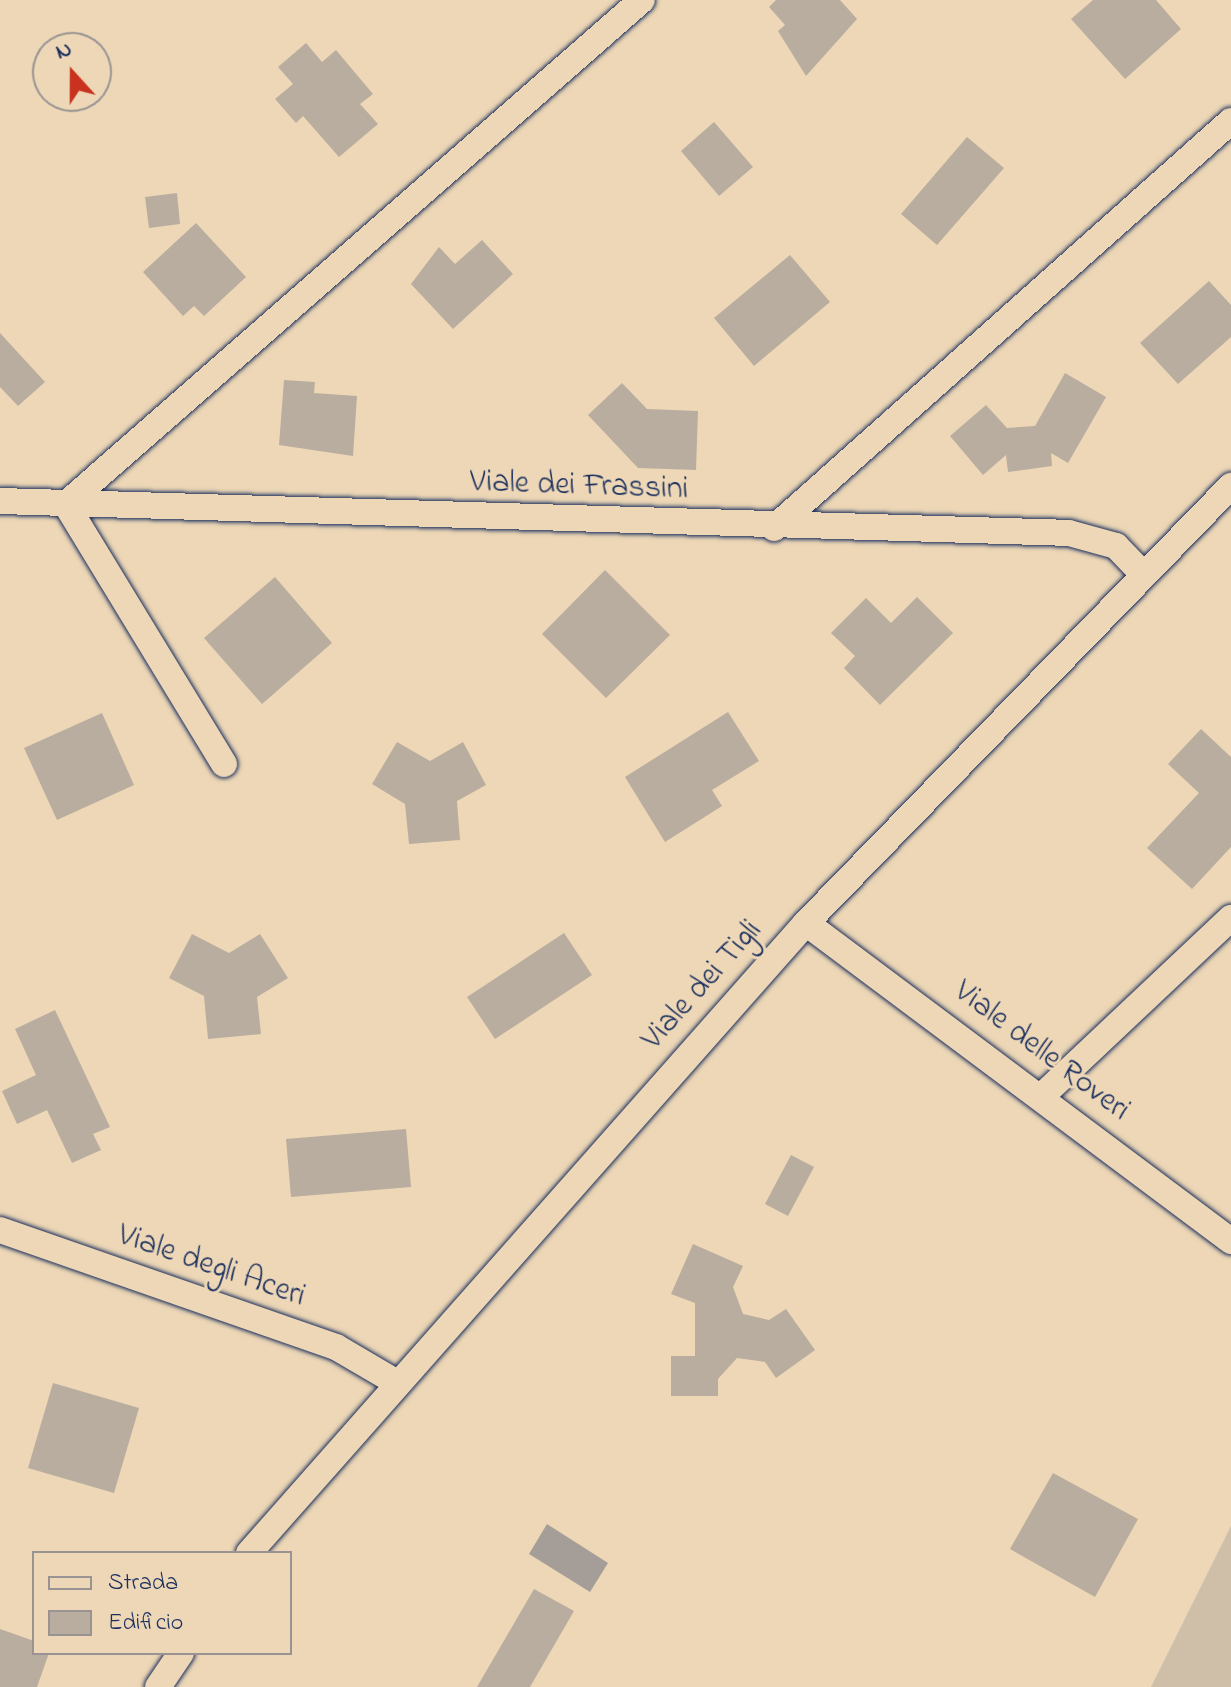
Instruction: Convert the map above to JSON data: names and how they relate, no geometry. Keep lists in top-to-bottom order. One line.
{"streets":{"street":["Viale dei Frassini","Viale dei Tigli","Viale delle Roveri","Viale degli Aceri"]},"crossings":[["Viale dei Frassini","Viale dei Tigli"],["Viale dei Tigli","Viale delle Roveri"],["Viale dei Tigli","Viale degli Aceri"]],"legend":["Strada","Edificio"],"north":"top"}
